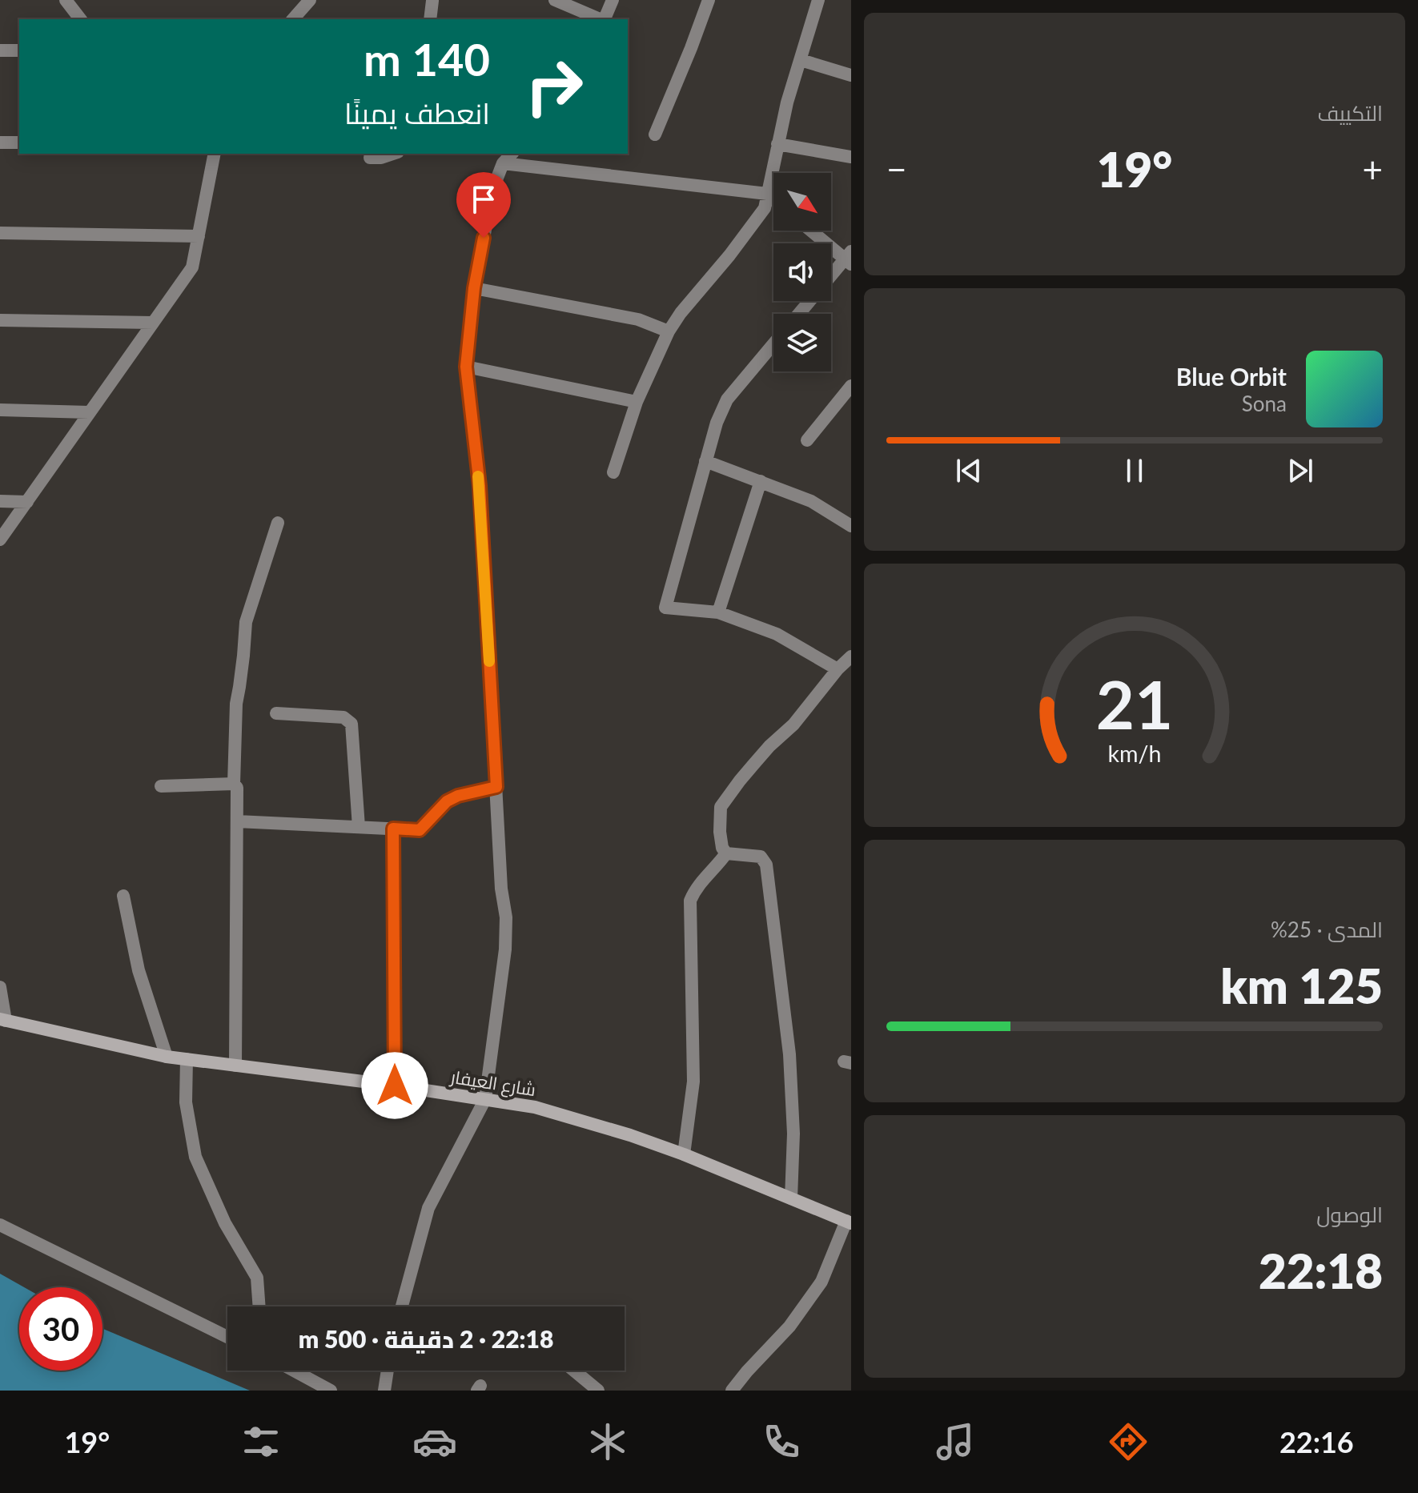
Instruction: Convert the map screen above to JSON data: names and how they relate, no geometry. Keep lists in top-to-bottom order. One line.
{"streets":{"main road":["شارع العيفار"]},"north":"bottom right","page":{"tile":["التكييف",["المدى · 25%","125 km"],["الوصول","22:18"]],"turn":["140 m","انعطف يمينًا"],"heat":["−","19°","+"],"song":["Blue Orbit","Sona"],"limit":"30","trip":"22:18 · 2 دقيقة · 500 m","tabs":["22:16","19°"],"gauge":["21","km/h"]}}
